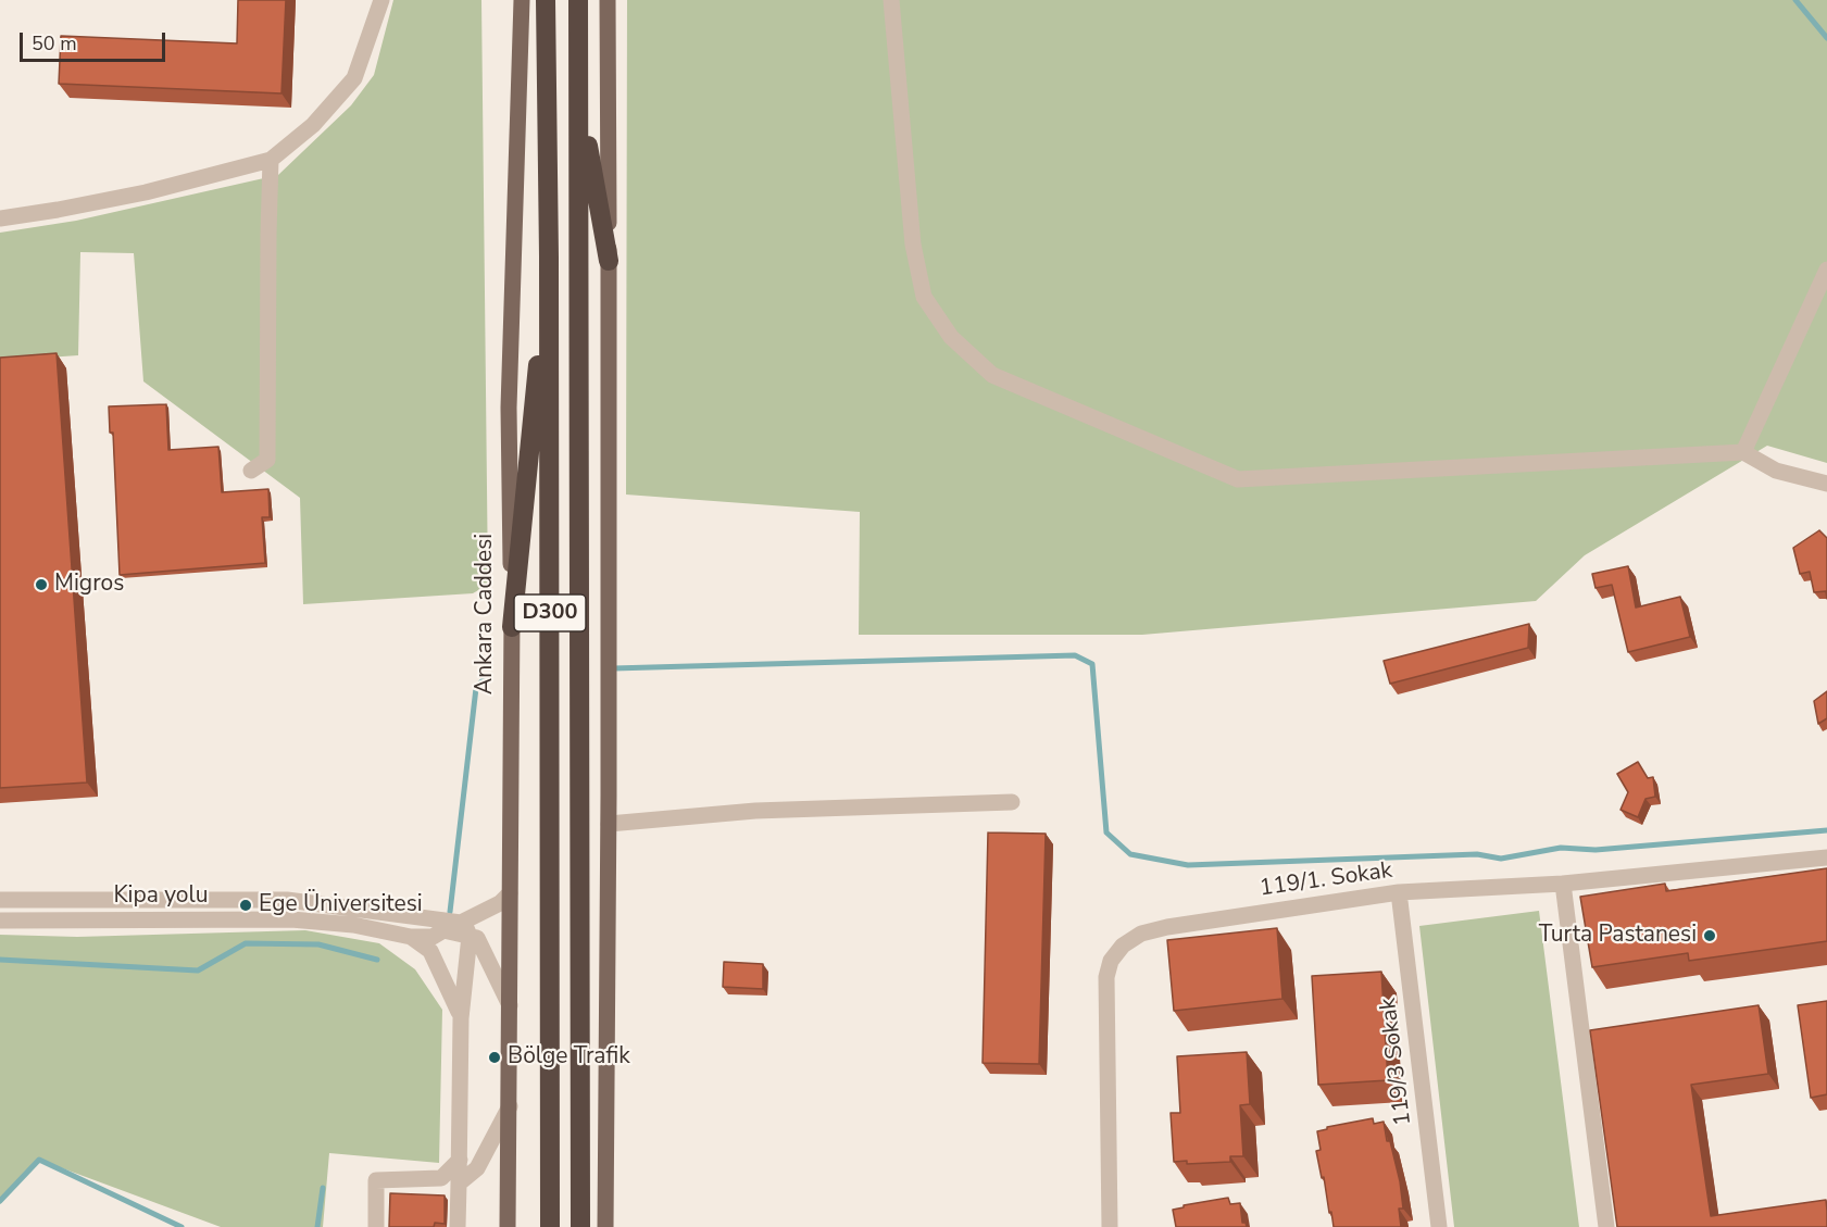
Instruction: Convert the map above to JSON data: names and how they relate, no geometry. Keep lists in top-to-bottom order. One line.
{"streets":{"highway":["D300"],"main road":["Ankara Caddesi"],"street":["119/1. Sokak","Kipa yolu","119/3 Sokak"]},"crossings":[["119/1. Sokak","119/3 Sokak"]],"places":["Migros","Ege Üniversitesi","Turta Pastanesi","Bölge Trafik"],"scale_bar":"50 m"}
